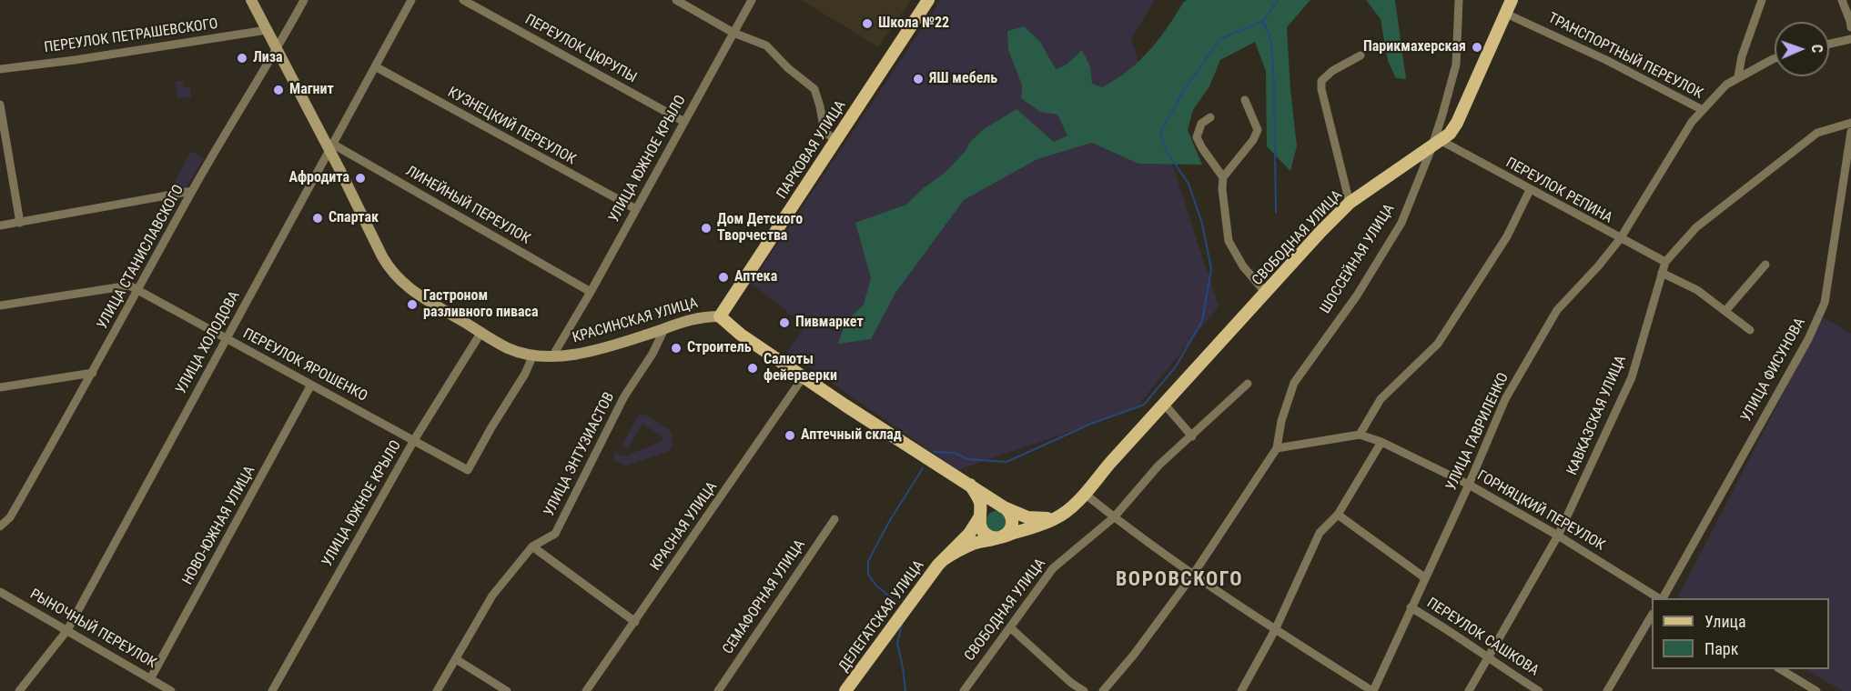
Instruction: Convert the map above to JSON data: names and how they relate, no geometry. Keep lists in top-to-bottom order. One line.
{"streets":{"main road":["ПАРКОВАЯ УЛИЦА","СВОБОДНАЯ УЛИЦА","ШОССЕЙНАЯ УЛИЦА","КРАСИНСКАЯ УЛИЦА","ДЕЛЕГАТСКАЯ УЛИЦА"],"street":["ПЕРЕУЛОК ПЕТРАШЕВСКОГО","ПЕРЕУЛОК ЦЮРУПЫ","ТРАНСПОРТНЫЙ ПЕРЕУЛОК","КУЗНЕЦКИЙ ПЕРЕУЛОК","УЛИЦА ЮЖНОЕ КРЫЛО","ПЕРЕУЛОК РЕПИНА","ЛИНЕЙНЫЙ ПЕРЕУЛОК","УЛИЦА СТАНИСЛАВСКОГО","УЛИЦА ХОЛОДОВА","ПЕРЕУЛОК ЯРОШЕНКО","УЛИЦА ФИСУНОВА","КАВКАЗСКАЯ УЛИЦА","УЛИЦА ГАВРИЛЕНКО","УЛИЦА ЭНТУЗИАСТОВ","ГОРНЯЦКИЙ ПЕРЕУЛОК","НОВО-ЮЖНАЯ УЛИЦА","КРАСНАЯ УЛИЦА","СЕМАФОРНАЯ УЛИЦА","РЫНОЧНЫЙ ПЕРЕУЛОК","ПЕРЕУЛОК САШКОВА"]},"crossings":[["ПЕРЕУЛОК ПЕТРАШЕВСКОГО","КРАСИНСКАЯ УЛИЦА"],["ПЕРЕУЛОК ЦЮРУПЫ","УЛИЦА ЮЖНОЕ КРЫЛО"],["ТРАНСПОРТНЫЙ ПЕРЕУЛОК","ШОССЕЙНАЯ УЛИЦА"],["ТРАНСПОРТНЫЙ ПЕРЕУЛОК","УЛИЦА ГАВРИЛЕНКО"],["КУЗНЕЦКИЙ ПЕРЕУЛОК","УЛИЦА ЮЖНОЕ КРЫЛО"],["КУЗНЕЦКИЙ ПЕРЕУЛОК","УЛИЦА ХОЛОДОВА"],["ПАРКОВАЯ УЛИЦА","КРАСИНСКАЯ УЛИЦА"],["УЛИЦА ЮЖНОЕ КРЫЛО","ЛИНЕЙНЫЙ ПЕРЕУЛОК"],["УЛИЦА ЮЖНОЕ КРЫЛО","КРАСИНСКАЯ УЛИЦА"],["УЛИЦА ЮЖНОЕ КРЫЛО","ПЕРЕУЛОК ЯРОШЕНКО"],["ПЕРЕУЛОК РЕПИНА","СВОБОДНАЯ УЛИЦА"],["ПЕРЕУЛОК РЕПИНА","ШОССЕЙНАЯ УЛИЦА"],["ПЕРЕУЛОК РЕПИНА","КАВКАЗСКАЯ УЛИЦА"],["ПЕРЕУЛОК РЕПИНА","УЛИЦА ГАВРИЛЕНКО"],["ЛИНЕЙНЫЙ ПЕРЕУЛОК","КРАСИНСКАЯ УЛИЦА"],["ЛИНЕЙНЫЙ ПЕРЕУЛОК","УЛИЦА ХОЛОДОВА"],["СВОБОДНАЯ УЛИЦА","ШОССЕЙНАЯ УЛИЦА"],["СВОБОДНАЯ УЛИЦА","КРАСИНСКАЯ УЛИЦА"],["СВОБОДНАЯ УЛИЦА","ДЕЛЕГАТСКАЯ УЛИЦА"],["УЛИЦА СТАНИСЛАВСКОГО","КРАСИНСКАЯ УЛИЦА"],["УЛИЦА СТАНИСЛАВСКОГО","ПЕРЕУЛОК ЯРОШЕНКО"],["ШОССЕЙНАЯ УЛИЦА","ГОРНЯЦКИЙ ПЕРЕУЛОК"],["КРАСИНСКАЯ УЛИЦА","УЛИЦА ХОЛОДОВА"],["КРАСИНСКАЯ УЛИЦА","ПЕРЕУЛОК ЯРОШЕНКО"],["КРАСИНСКАЯ УЛИЦА","УЛИЦА ЭНТУЗИАСТОВ"],["КРАСИНСКАЯ УЛИЦА","КРАСНАЯ УЛИЦА"],["КРАСИНСКАЯ УЛИЦА","ДЕЛЕГАТСКАЯ УЛИЦА"],["УЛИЦА ХОЛОДОВА","ПЕРЕУЛОК ЯРОШЕНКО"],["УЛИЦА ХОЛОДОВА","РЫНОЧНЫЙ ПЕРЕУЛОК"],["ПЕРЕУЛОК ЯРОШЕНКО","НОВО-ЮЖНАЯ УЛИЦА"],["КАВКАЗСКАЯ УЛИЦА","ГОРНЯЦКИЙ ПЕРЕУЛОК"],["КАВКАЗСКАЯ УЛИЦА","ПЕРЕУЛОК САШКОВА"],["УЛИЦА ГАВРИЛЕНКО","ГОРНЯЦКИЙ ПЕРЕУЛОК"],["УЛИЦА ГАВРИЛЕНКО","ПЕРЕУЛОК САШКОВА"],["НОВО-ЮЖНАЯ УЛИЦА","РЫНОЧНЫЙ ПЕРЕУЛОК"]],"districts":["ВОРОВСКОГО"],"places":["Школа №22","Парикмахерская","Лиза","ЯШ мебель","Магнит","Афродита","Спартак","Дом Детского Творчества","Аптека","Гастроном разливного пиваса","Пивмаркет","Строитель","Салюты фейерверки","Аптечный склад"],"legend":["Улица","Парк"],"north":"right"}
